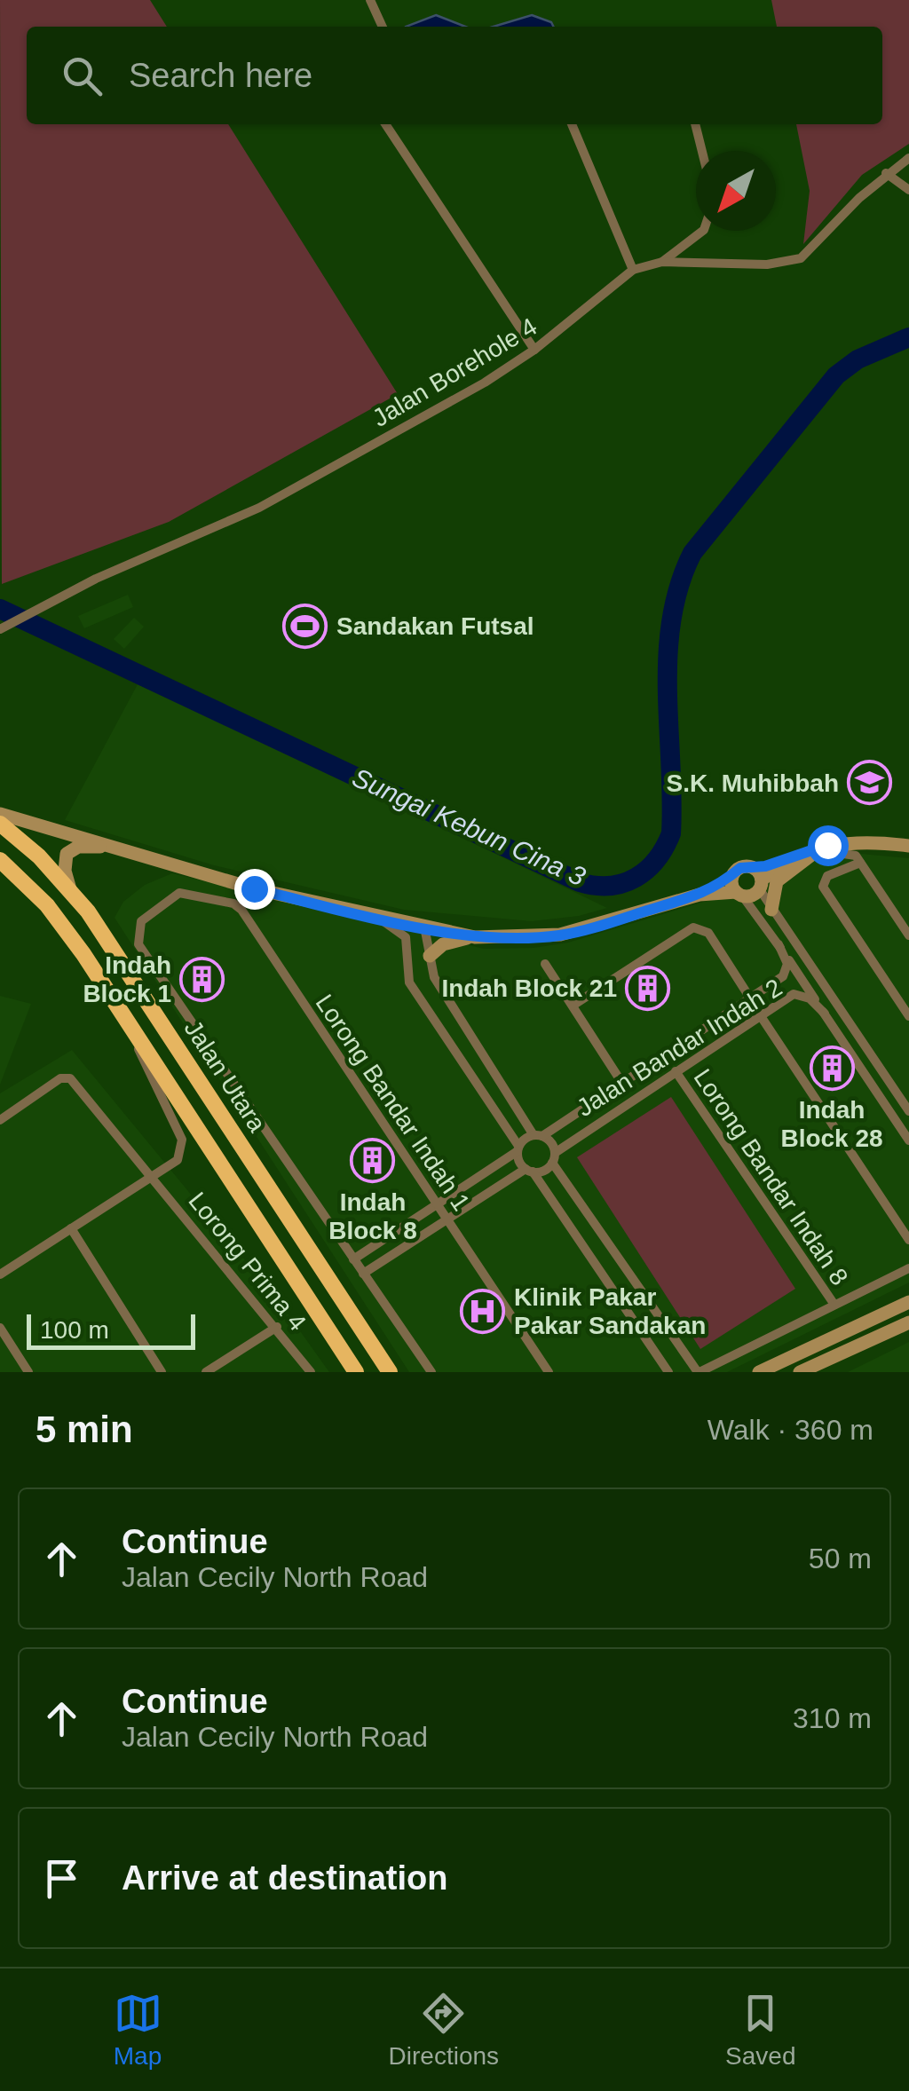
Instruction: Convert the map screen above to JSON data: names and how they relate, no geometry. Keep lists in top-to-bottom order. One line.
{"streets":{"highway":["Jalan Utara"],"street":["Jalan Borehole 4","Jalan Bandar Indah 2","Lorong Bandar Indah 1","Lorong Bandar Indah 8","Lorong Prima 4"]},"crossings":[["Jalan Bandar Indah 2","Lorong Bandar Indah 8"]],"water":["Sungai Kebun Cina 3"],"places":{"sports":["Sandakan Futsal"],"school or university":["S.K. Muhibbah"],"building":["Indah Block 1","Indah Block 21","Indah Block 28","Indah Block 8"],"hospital":["Klinik Pakar Pakar Sandakan"]},"scale_bar":"100 m","north":"bottom left","page":{"search":"Search here","scale":"100 m","heading":["5 min","Walk · 360 m"],"list":[["Continue","Jalan Cecily North Road","50 m"],["Continue","Jalan Cecily North Road","310 m"],"Arrive at destination"],"nav":["Map","Directions","Saved"]}}
